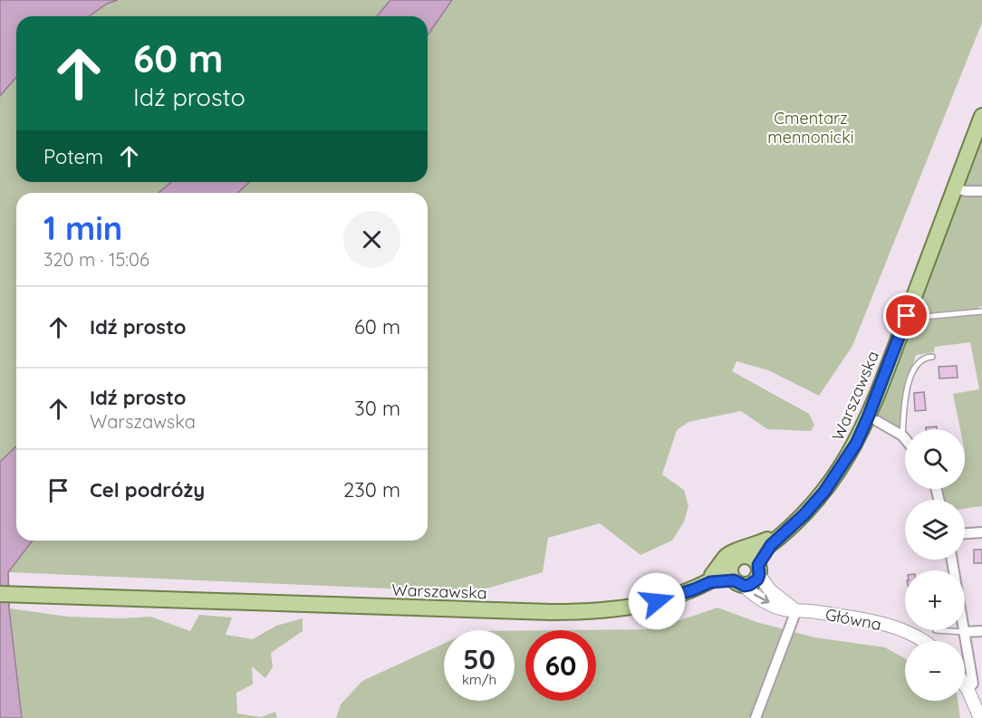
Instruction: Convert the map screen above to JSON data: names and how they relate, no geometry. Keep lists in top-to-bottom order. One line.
{"streets":{"main road":["Warszawska","Główna"]},"crossings":[["Warszawska","Główna"]],"parks":["Cmentarz mennonicki"],"page":{"turn":["60 m","Idź prosto"],"then":"Potem","heading":["1 min","320 m · 15:06"],"list":[{"name":"Idź prosto","value":"60 m"},{"name":"Idź prosto","note":"Warszawska","value":"30 m"},{"name":"Cel podróży","value":"230 m"}],"map_buttons":["+","−"],"speed":"50 km/h","limit":"60"}}
